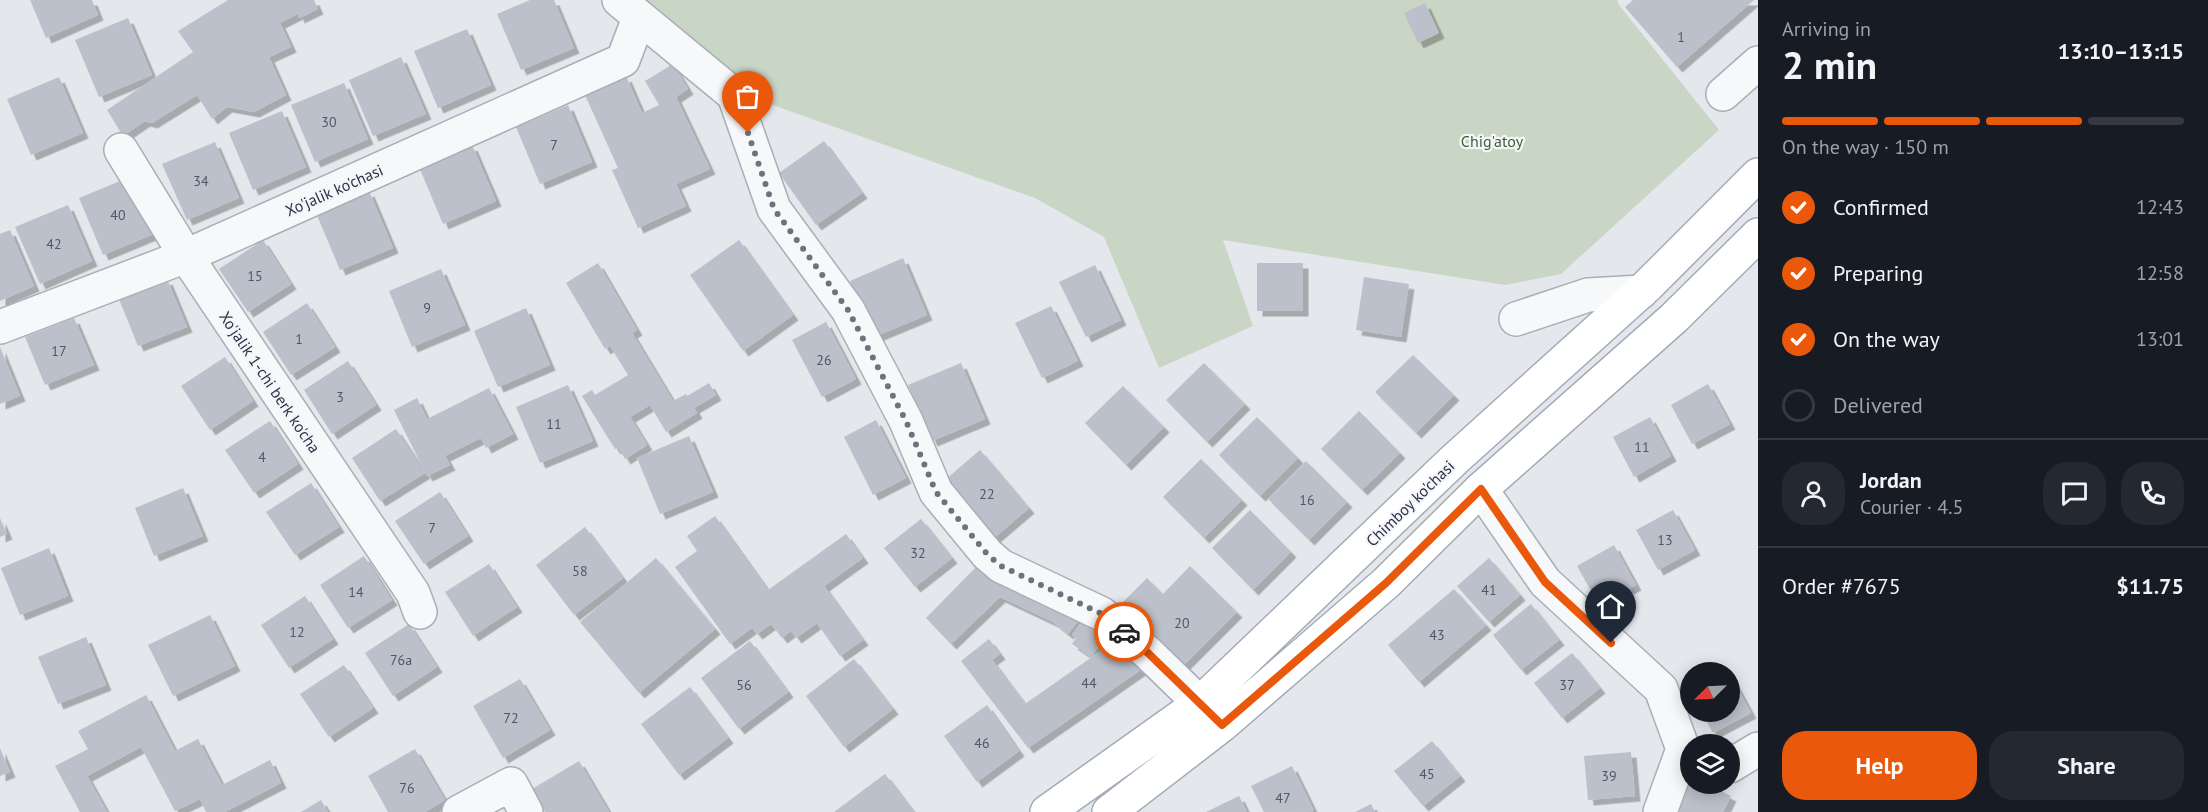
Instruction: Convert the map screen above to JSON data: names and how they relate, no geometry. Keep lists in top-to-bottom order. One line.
{"streets":{"main road":["Chimboy ko'chasi"],"street":["Xo'jalik ko'chasi","Xo'jalik 1-chi berk ko'cha"]},"crossings":[["Xo'jalik ko'chasi","Xo'jalik 1-chi berk ko'cha"],["Xo'jalik ko'chasi","Chimboy ko'chasi"]],"parks":["Chig'atoy"],"house_numbers":["1","30","7","34","40","42","15","9","1","17","26","3","11","11","4","22","16","7","13","32","58","41","14","20","12","43","76а","44","56","37","72","46","45","39","76","47"],"north":"bottom left","page":{"heading":["2 min","Arriving in","13:10–13:15"],"panel":["Jordan","Courier · 4.5","Order #7675","$11.75"],"bar":"On the way · 150 m","list":[["Confirmed","12:43"],["Preparing","12:58"],["On the way","13:01"],"Delivered"],"buttons":["Help","Share"]}}
